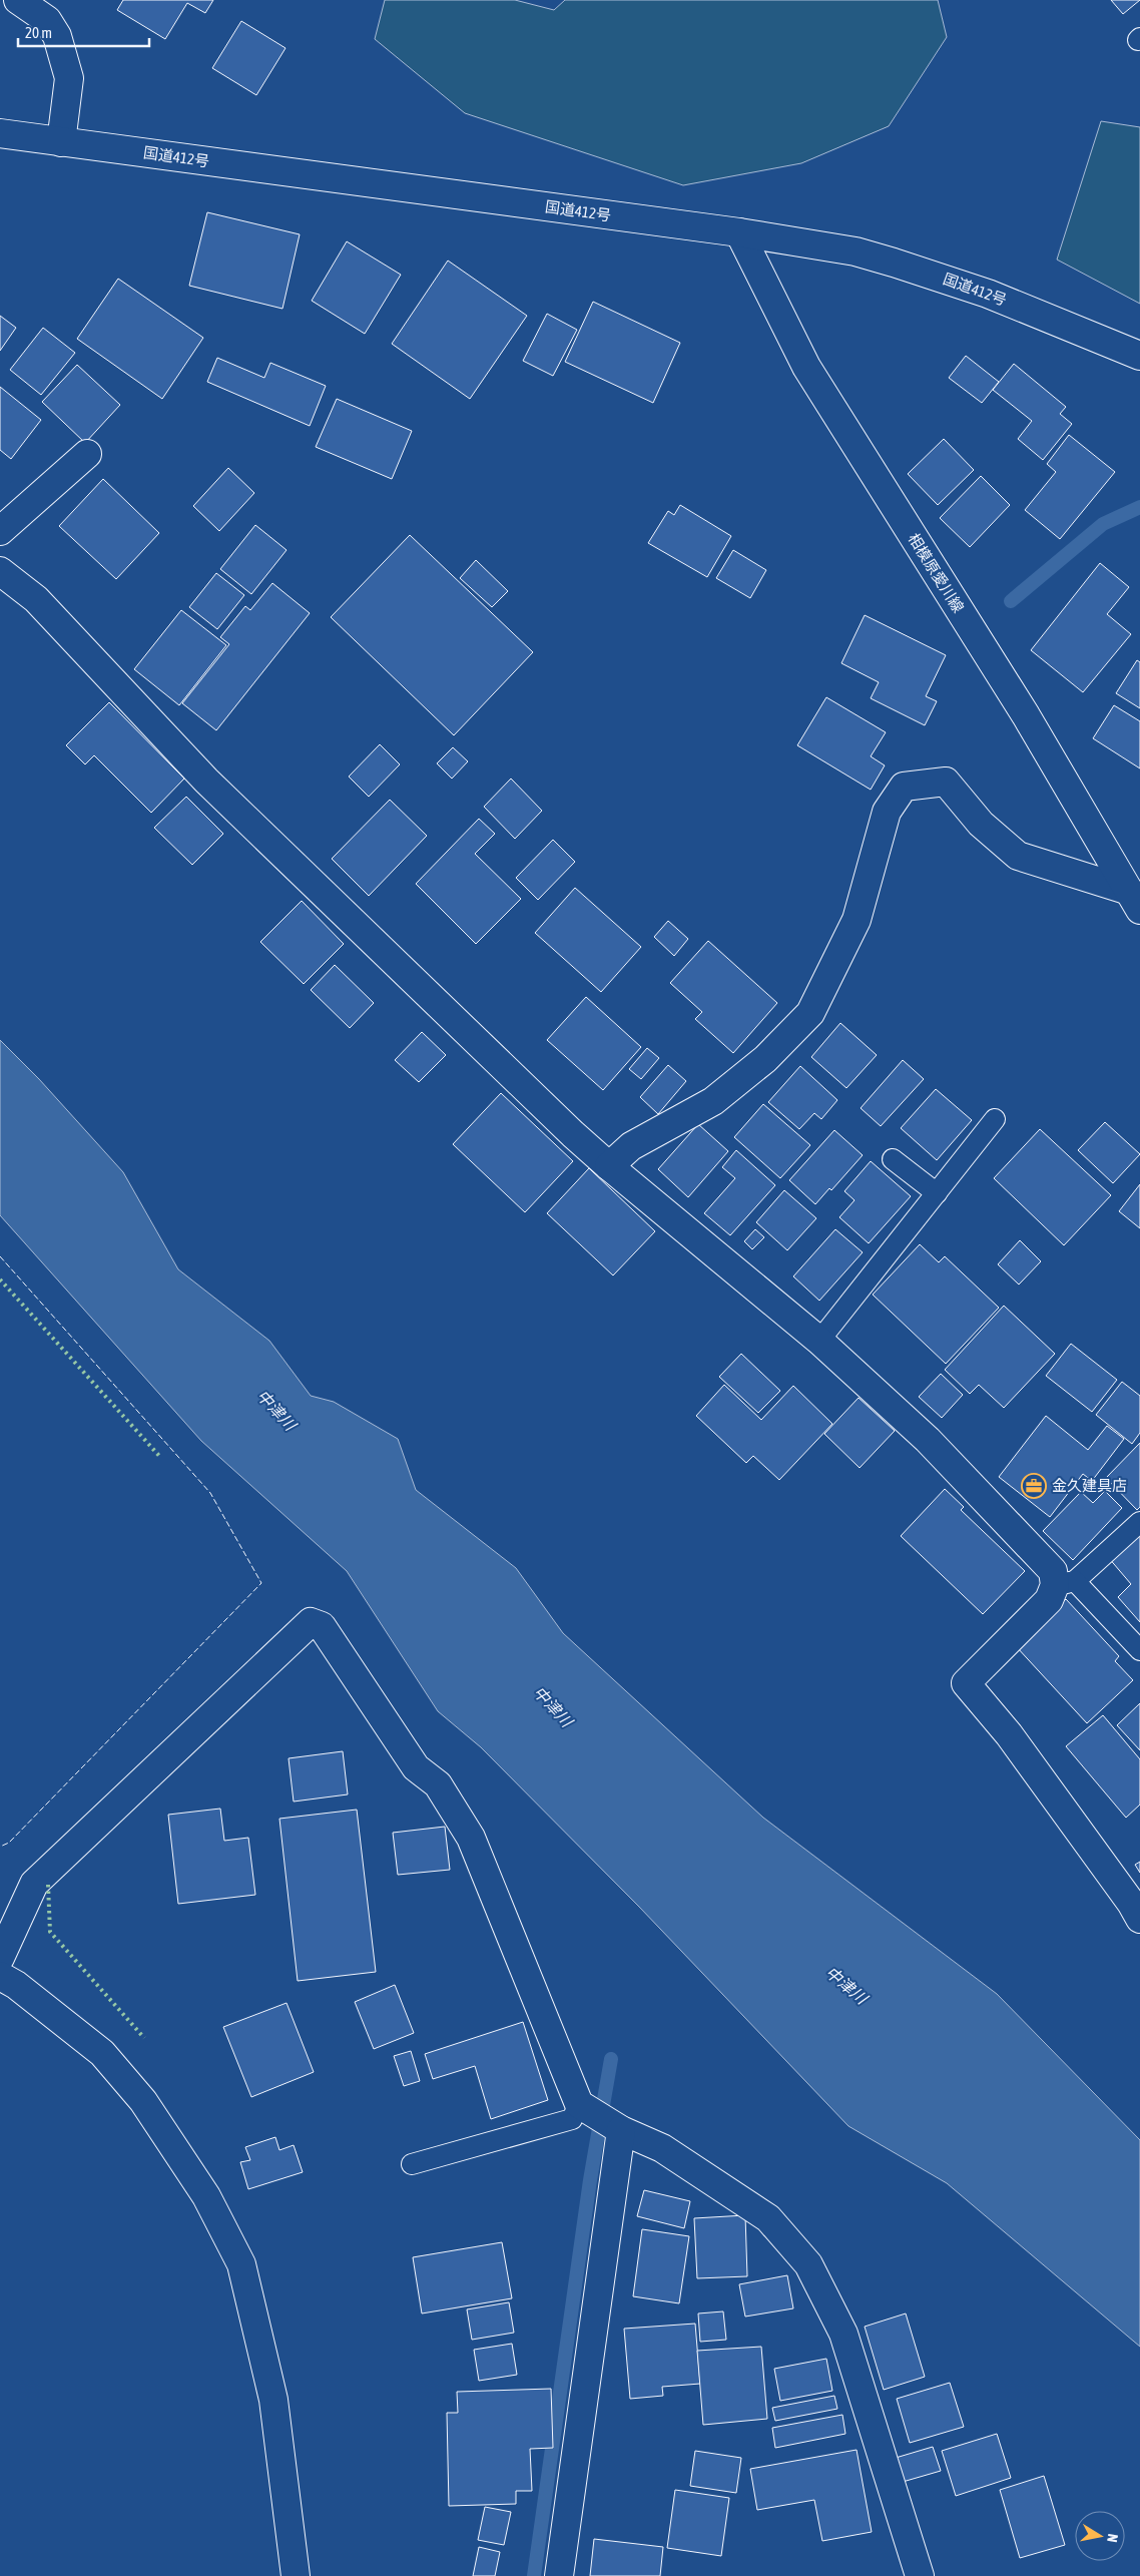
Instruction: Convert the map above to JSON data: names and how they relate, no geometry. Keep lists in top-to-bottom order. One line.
{"streets":{"main road":["国道412号","相模原愛川線"]},"crossings":[["国道412号","相模原愛川線"]],"water":["中津川"],"places":{"office":["金久建具店"]},"scale_bar":"20 m","north":"right"}
